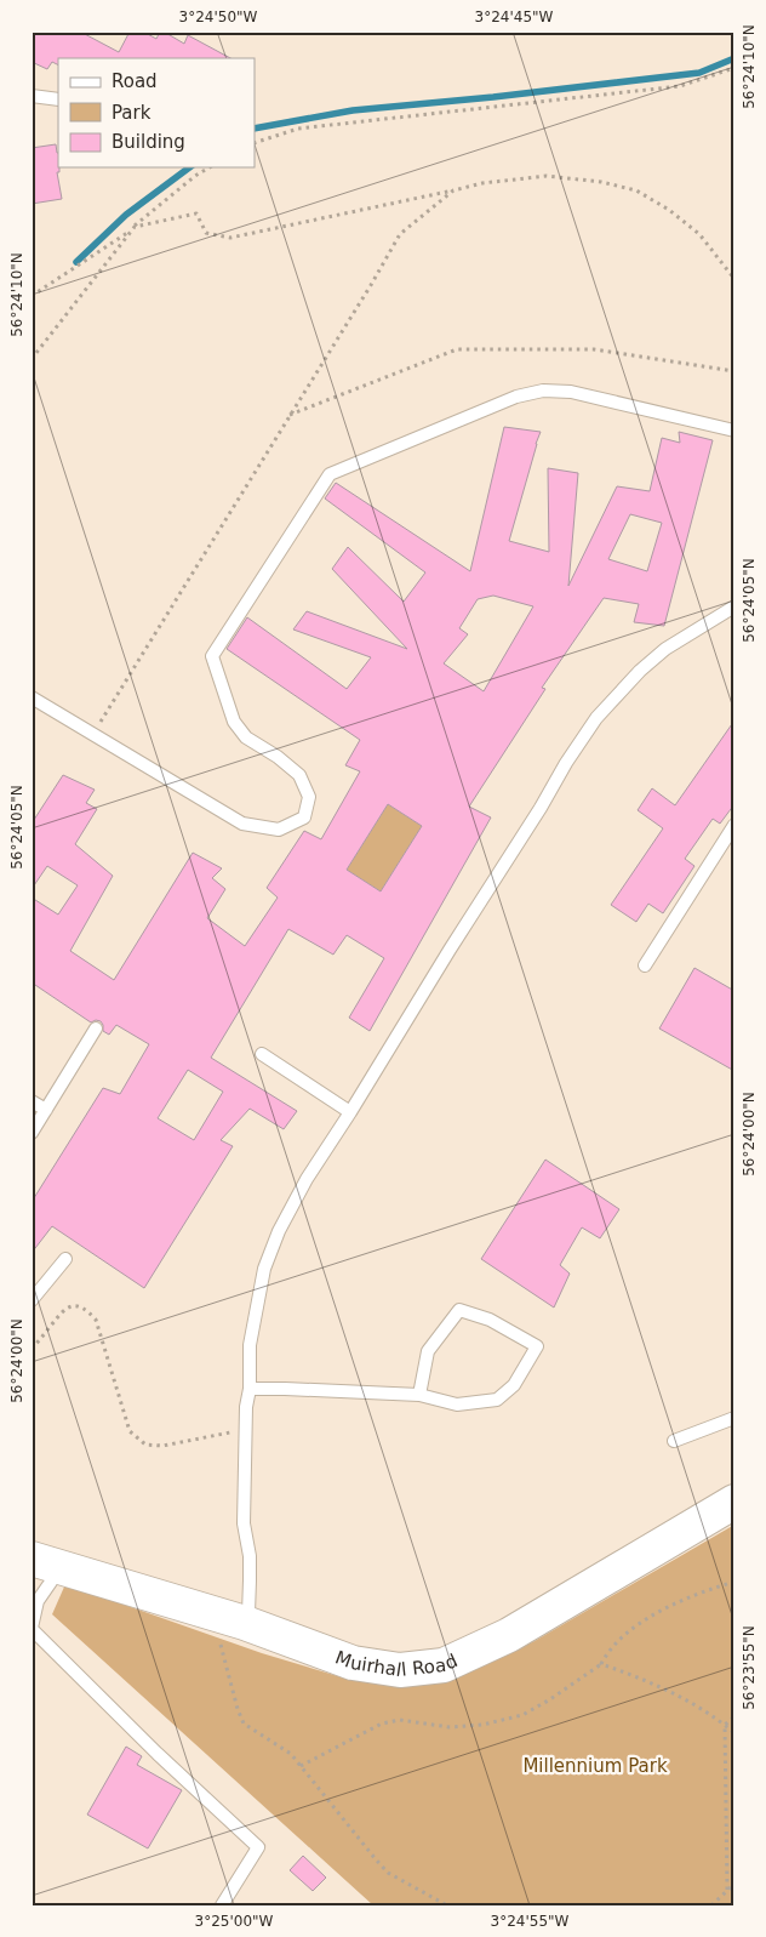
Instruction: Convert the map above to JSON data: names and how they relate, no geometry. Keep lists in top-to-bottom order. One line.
{"streets":{"street":["Muirhall Road"]},"parks":["Millennium Park"],"legend":["Road","Park","Building"],"coordinates":["3°24'50\"W","3°24'45\"W","56°24'10\"N","56°24'05\"N","56°24'00\"N","56°23'55\"N","3°25'00\"W","3°24'55\"W"]}
